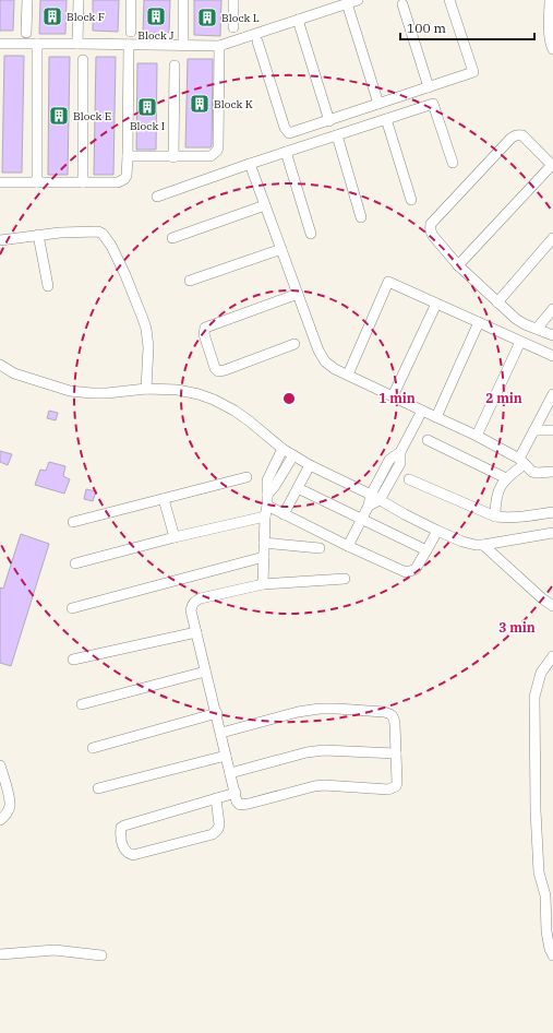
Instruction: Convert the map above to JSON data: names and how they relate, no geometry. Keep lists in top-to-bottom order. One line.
{"places":{"building":["Block F","Block J","Block L","Block K","Block I","Block E"]},"scale_bar":"100 m","rings":["1 min","2 min","3 min"]}
